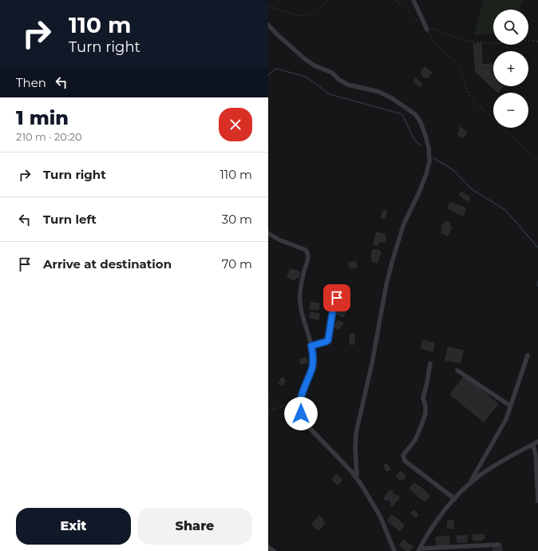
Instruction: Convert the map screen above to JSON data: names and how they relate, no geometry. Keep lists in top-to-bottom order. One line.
{"page":{"turn":["110 m","Turn right"],"map_buttons":["+","−"],"then":"Then","heading":["1 min","210 m · 20:20"],"list":[{"name":"Turn right","value":"110 m"},{"name":"Turn left","value":"30 m"},{"name":"Arrive at destination","value":"70 m"}],"buttons":["Exit","Share"]}}
